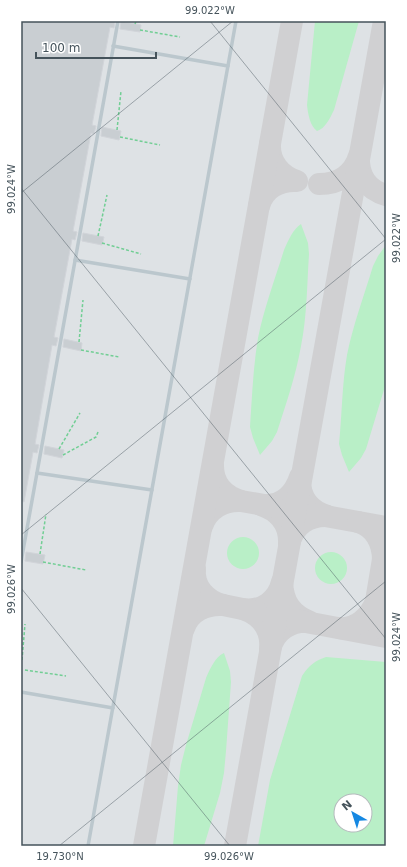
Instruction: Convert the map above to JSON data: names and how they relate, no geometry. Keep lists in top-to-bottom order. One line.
{"scale_bar":"100 m","north":"top left","coordinates":["99.022°W","99.024°W","99.026°W","19.730°N"]}
